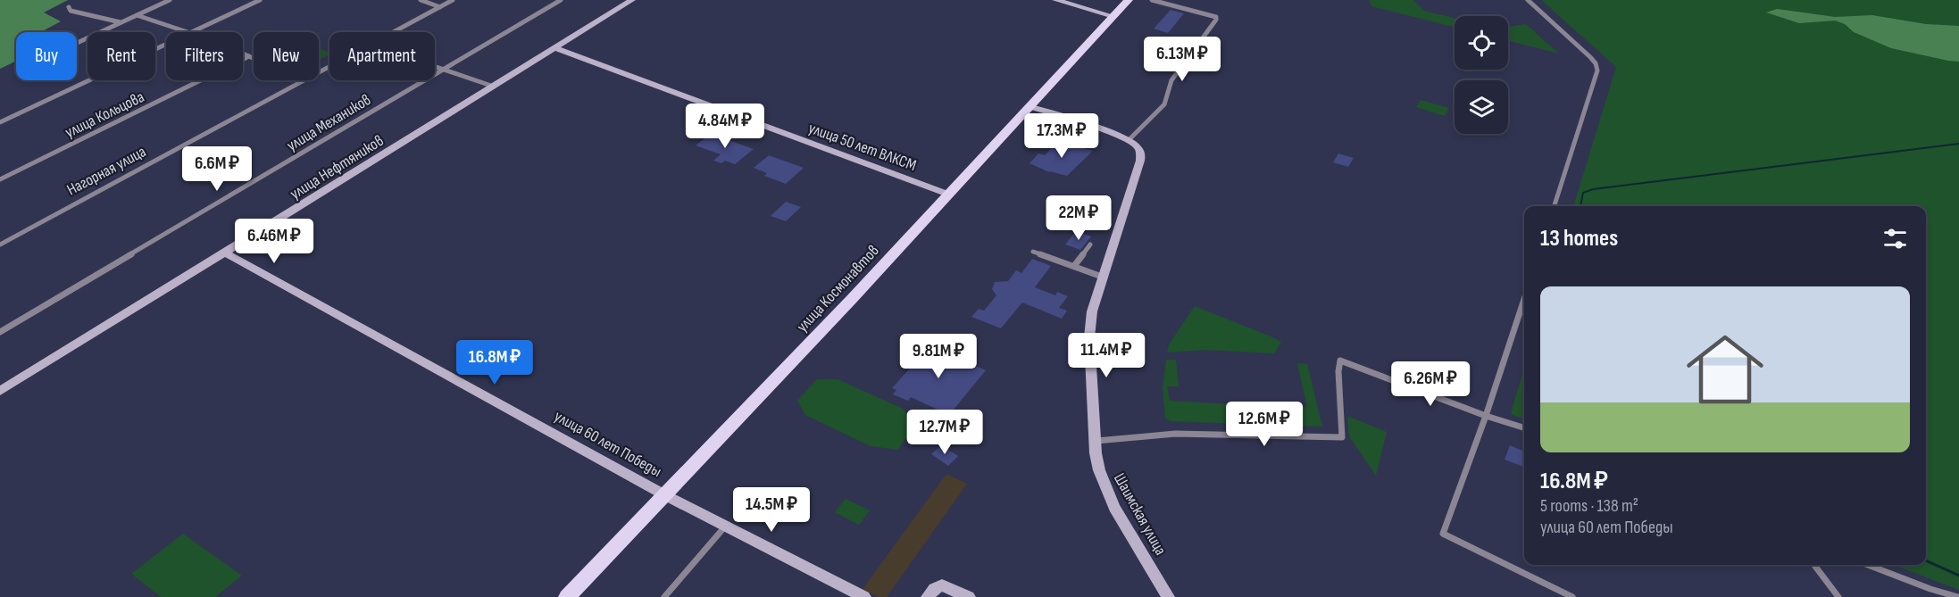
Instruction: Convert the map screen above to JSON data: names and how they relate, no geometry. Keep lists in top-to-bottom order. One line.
{"streets":{"main road":["улица 50 лет ВЛКСМ","улица Нефтяников","улица Космонавтов","улица 60 лет Победы","Шаимская улица"],"street":["улица Кольцова","улица Механиков","Нагорная улица"]},"crossings":[["улица 50 лет ВЛКСМ","улица Нефтяников"],["улица 50 лет ВЛКСМ","улица Космонавтов"],["улица Нефтяников","улица 60 лет Победы"],["улица Космонавтов","улица 60 лет Победы"]],"page":{"chip":["Buy","Rent","Filters","New","Apartment"],"price":["6.13M ₽","4.84M ₽","17.3M ₽","6.6M ₽","22M ₽","6.46M ₽","11.4M ₽","9.81M ₽","16.8M ₽","6.26M ₽","12.6M ₽","12.7M ₽","14.5M ₽"],"heading":"13 homes","list":[{"name":"16.8M ₽","note":"5 rooms · 138 m² · улица 60 лет Победы"}]}}
